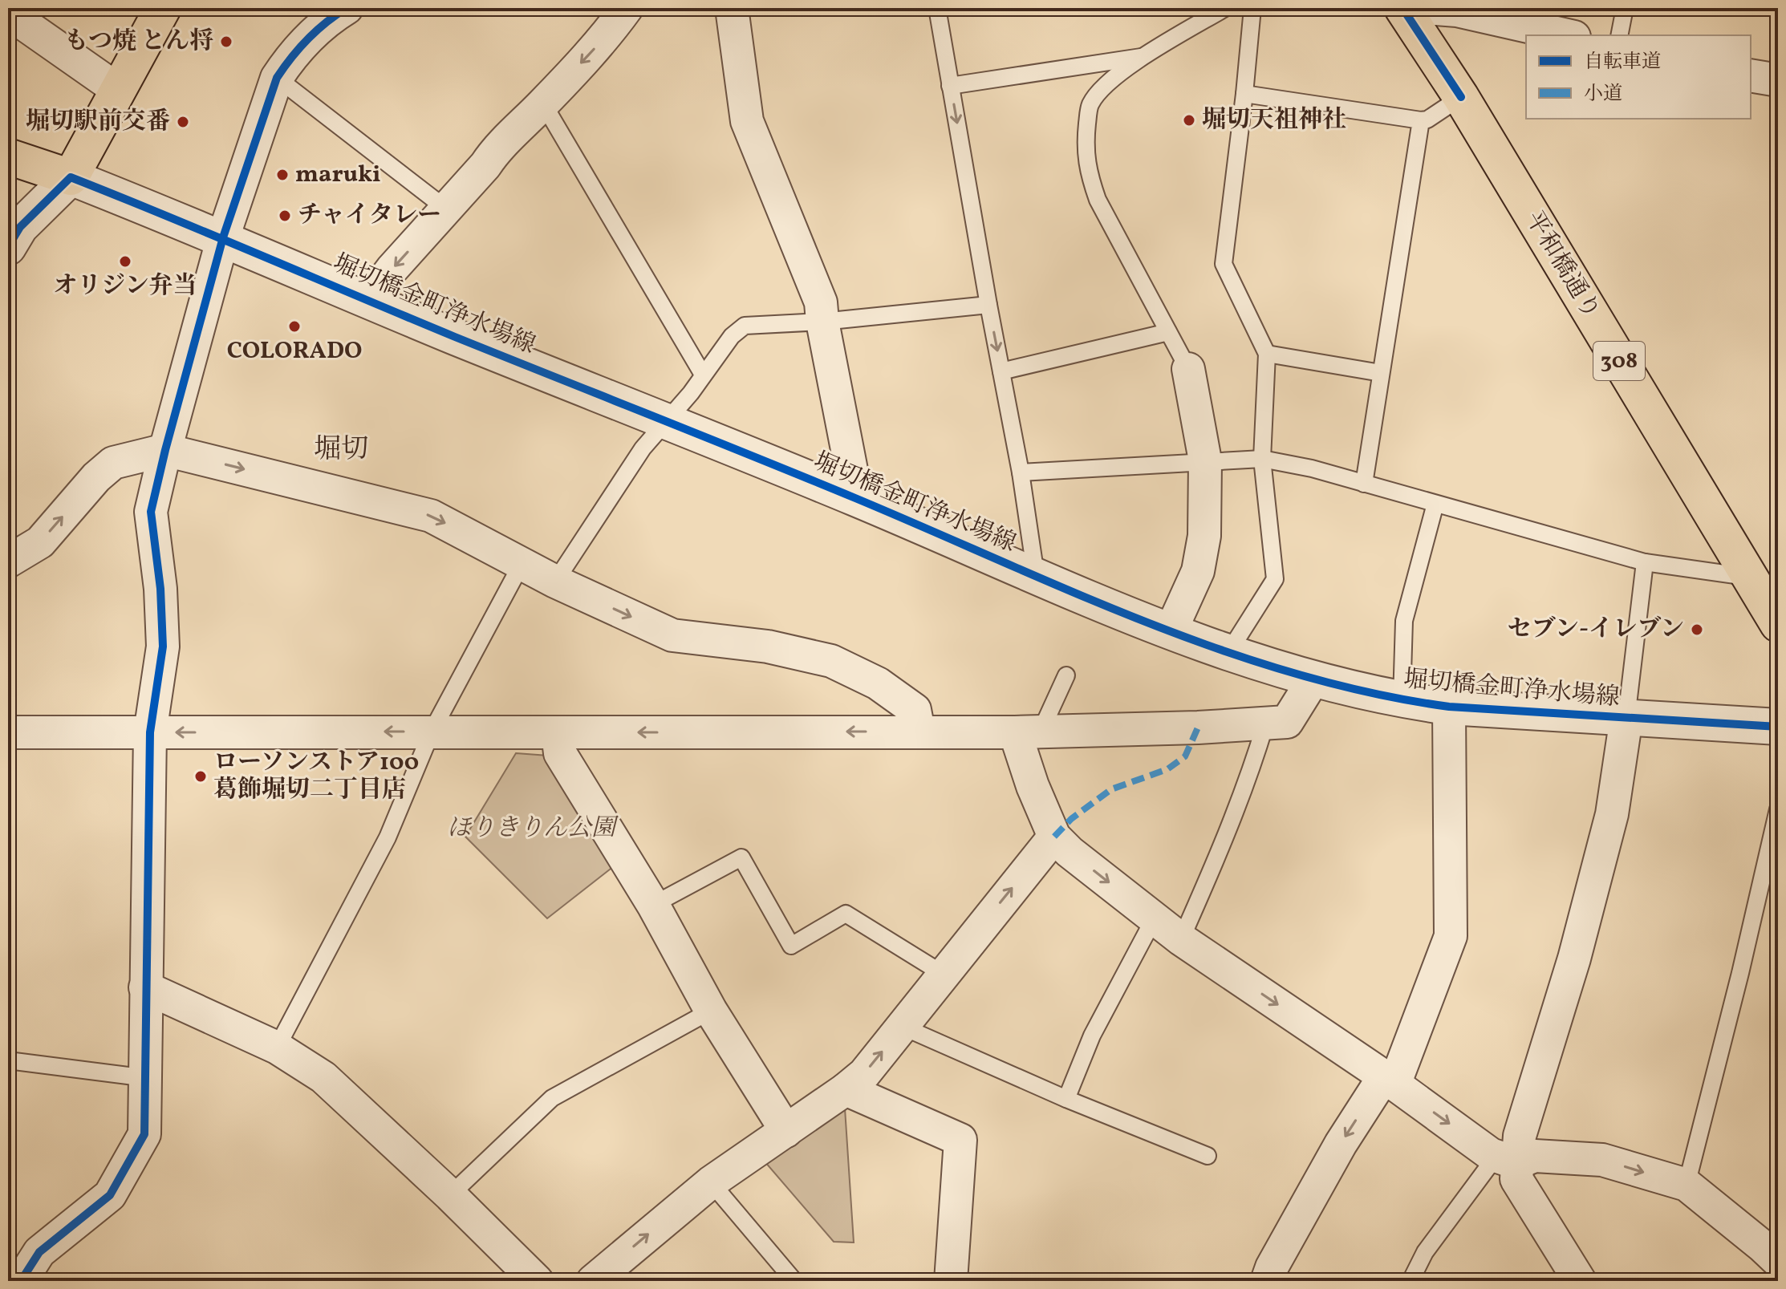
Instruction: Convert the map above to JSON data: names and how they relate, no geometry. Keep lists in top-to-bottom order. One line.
{"streets":{"main road":["平和橋通り","308"],"street":["堀切橋金町浄水場線"]},"districts":["堀切"],"parks":["ほりきりん公園"],"places":["もつ焼 とん将","堀切天祖神社","堀切駅前交番","maruki","チャイタレー","オリジン弁当","COLORADO","セブン-イレブン","ローソンストア100 葛飾堀切二丁目店"],"legend":["自転車道","小道"]}
